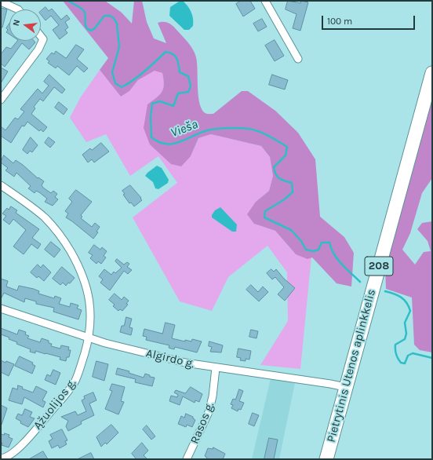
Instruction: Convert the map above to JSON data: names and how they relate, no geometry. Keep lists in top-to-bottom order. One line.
{"streets":{"highway":["208","Pietrytinis Utenos aplinkkelis"],"street":["Algirdo g.","Ąžuolijos g.","Rasos g."]},"crossings":[["Algirdo g.","Pietrytinis Utenos aplinkkelis"],["Algirdo g.","Ąžuolijos g."],["Algirdo g.","Rasos g."]],"water":["Vieša"],"scale_bar":"100 m","north":"left"}
